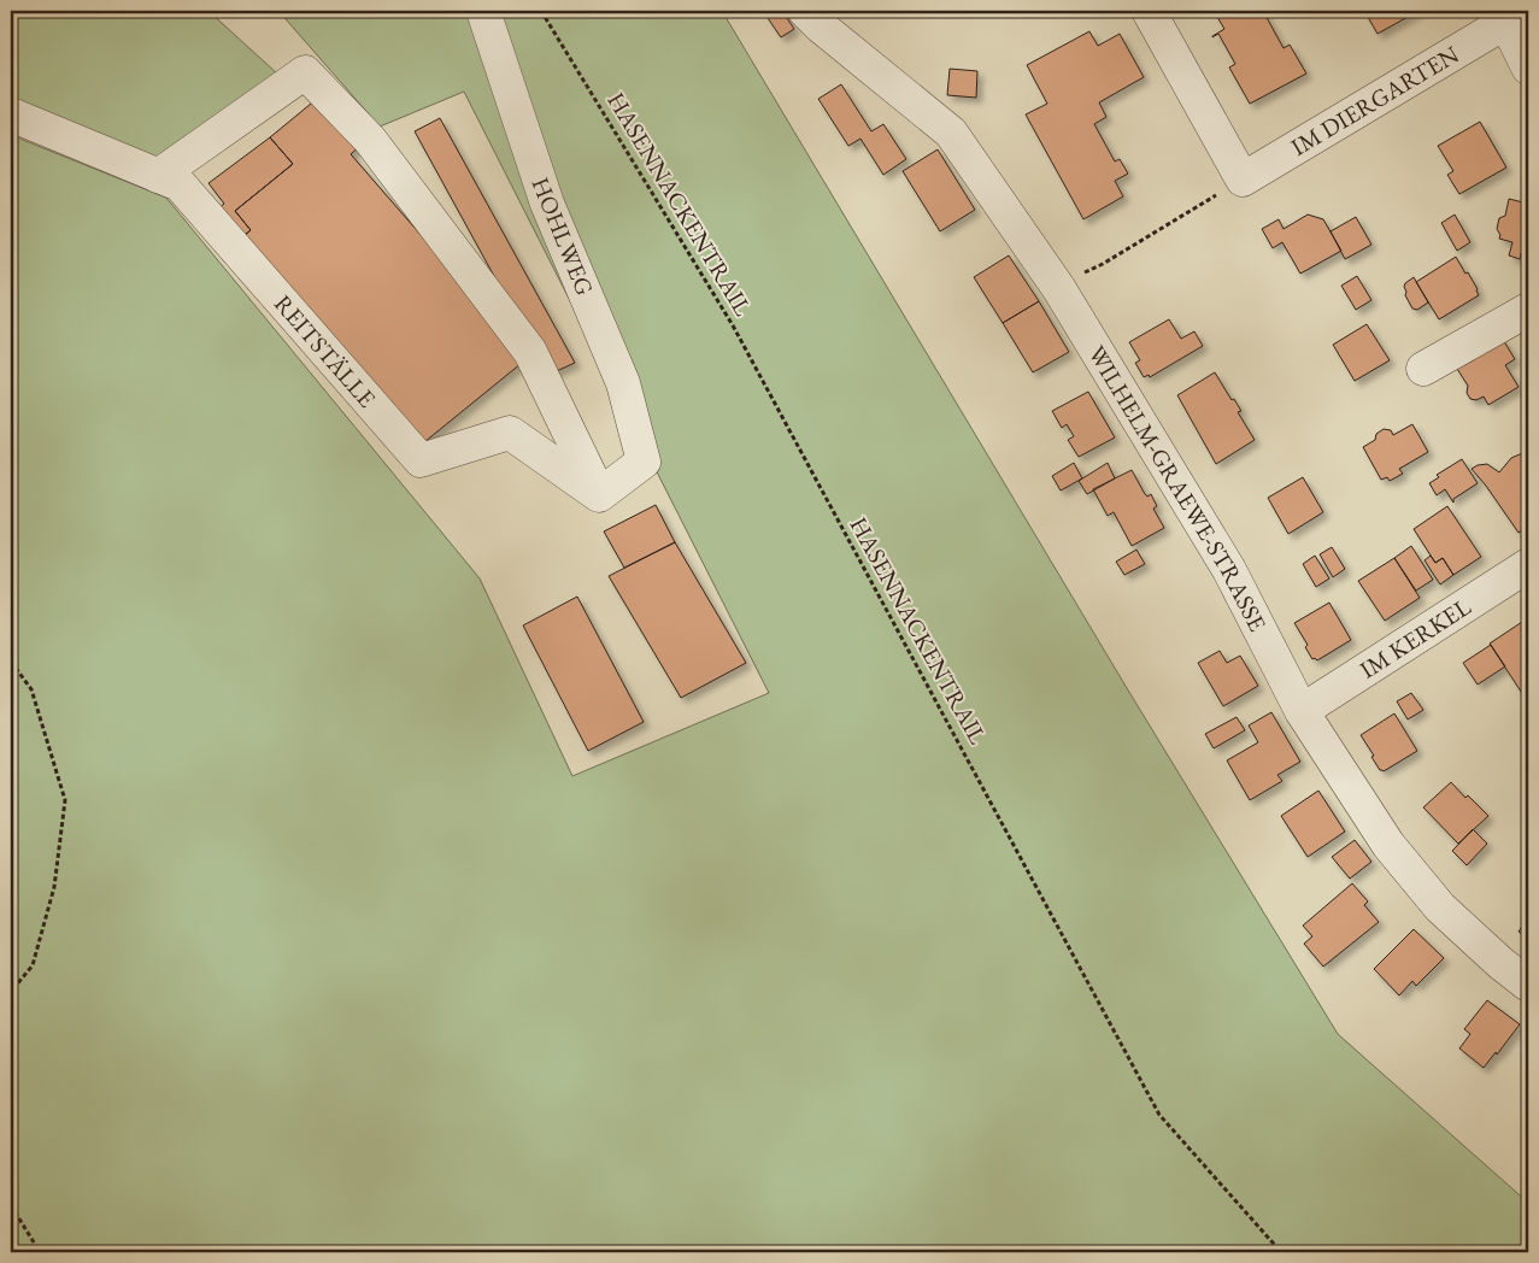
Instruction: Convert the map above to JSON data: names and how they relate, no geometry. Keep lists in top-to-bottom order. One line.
{"streets":{"street":["IM DIERGARTEN","HOHLWEG","REITSTÄLLE","WILHELM-GRAEWE-STRASSE","IM KERKEL"],"path":["HASENNACKENTRAIL"]},"crossings":[["HOHLWEG","REITSTÄLLE"],["WILHELM-GRAEWE-STRASSE","IM KERKEL"]]}
